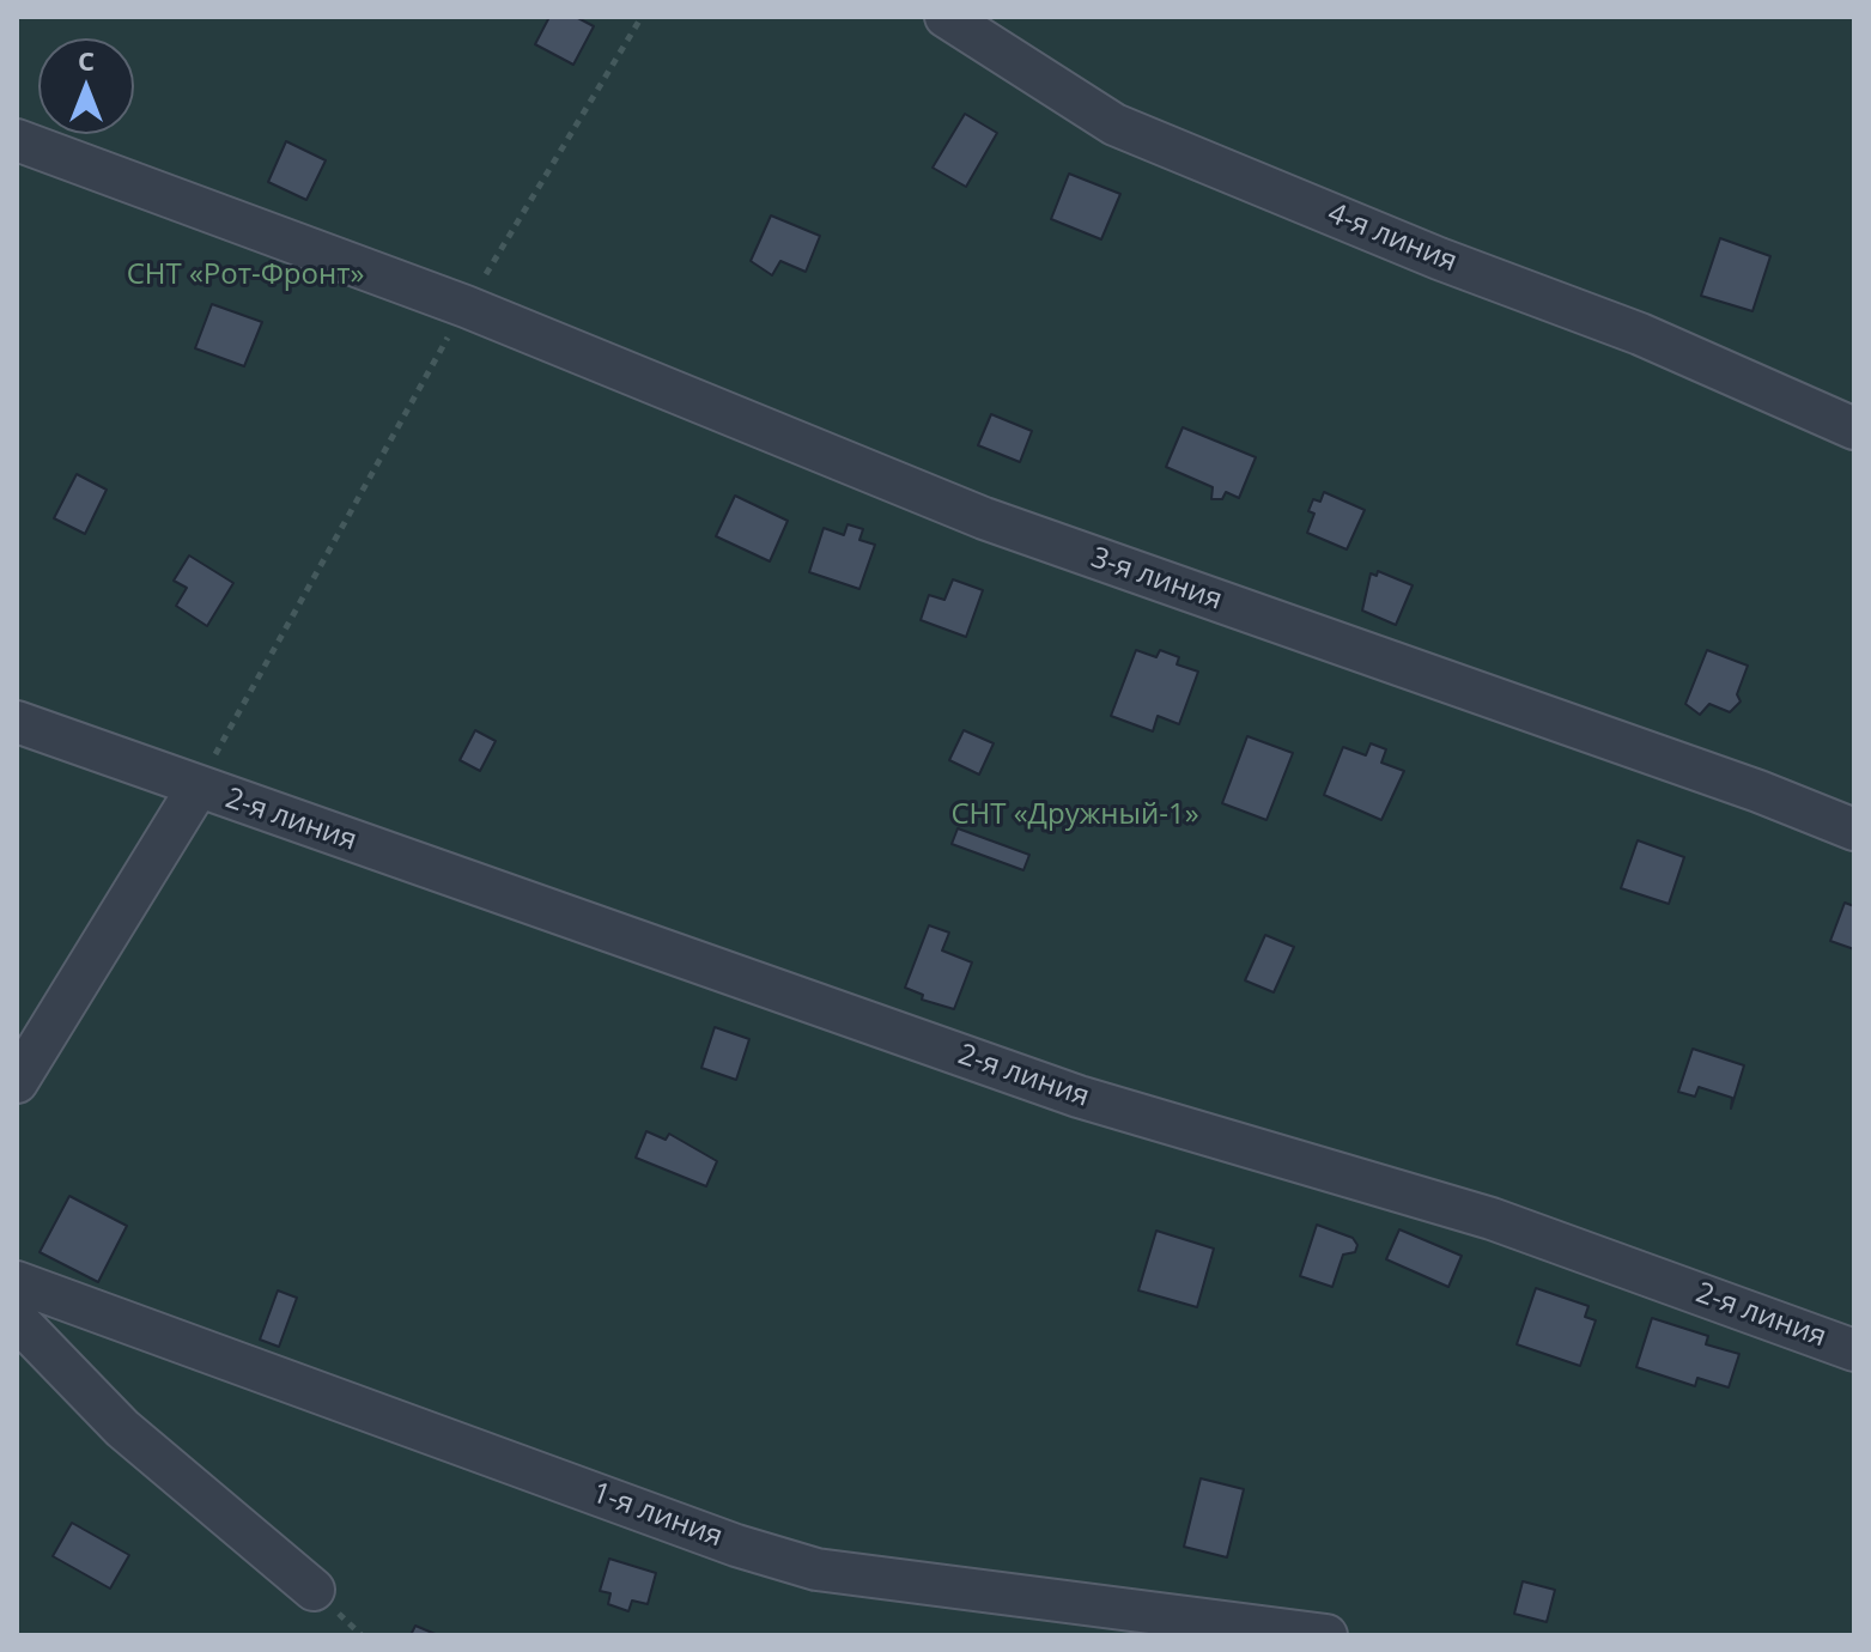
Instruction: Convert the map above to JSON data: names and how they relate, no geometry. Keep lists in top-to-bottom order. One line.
{"streets":{"street":["4-я линия","3-я линия","2-я линия","1-я линия"]},"parks":["СНТ «Рот-Фронт»","СНТ «Дружный-1»"],"north":"top"}
